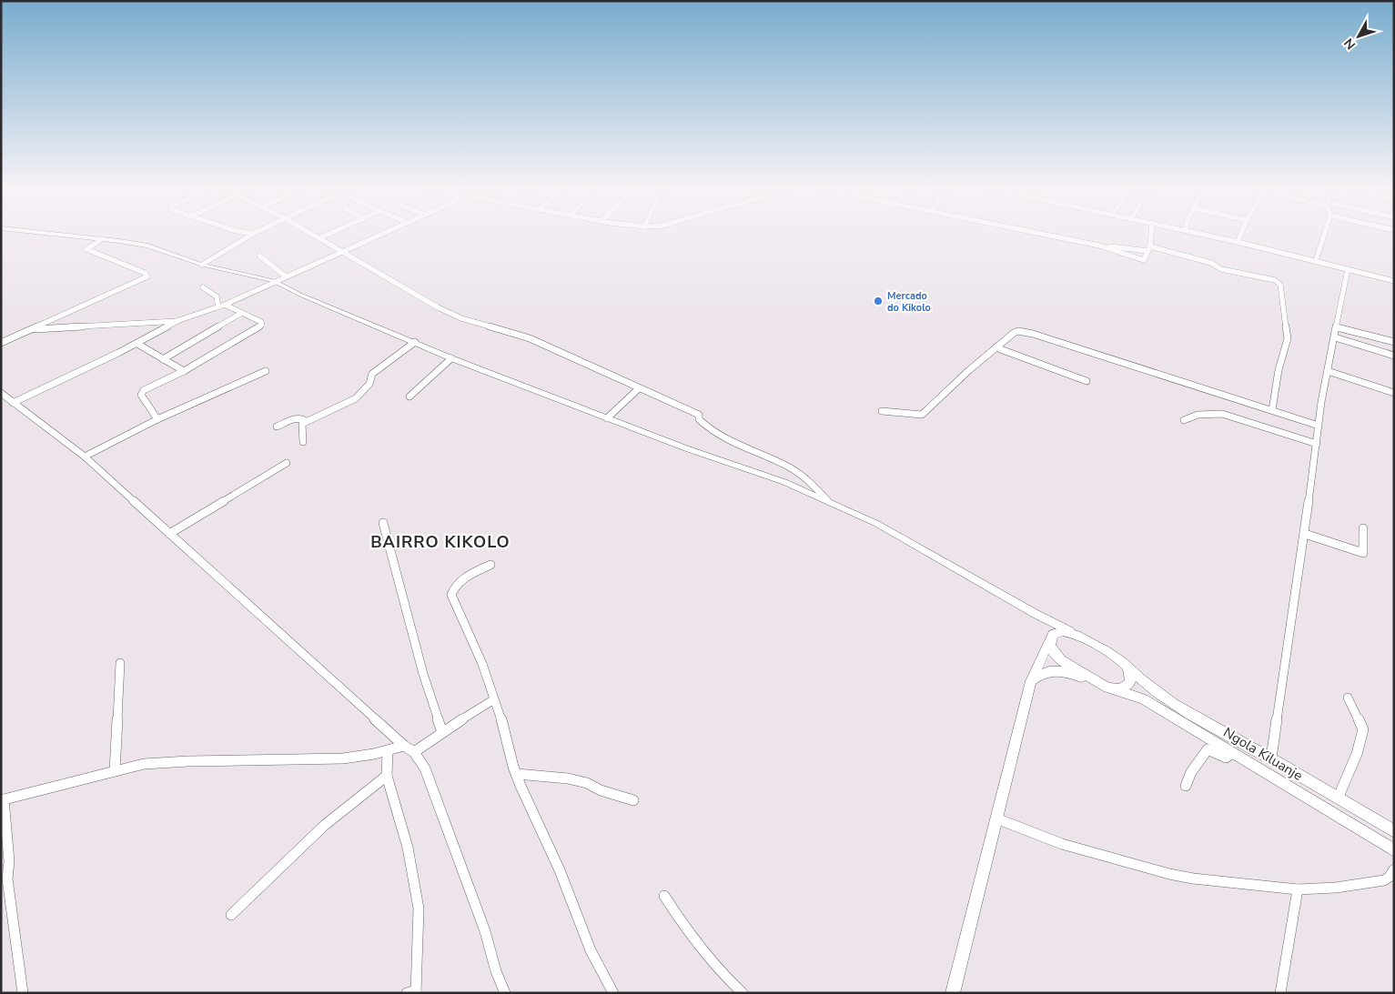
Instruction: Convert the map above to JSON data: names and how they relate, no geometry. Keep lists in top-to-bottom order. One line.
{"streets":{"main road":["Ngola Kiluanje"]},"districts":["BAIRRO KIKOLO"],"places":["Mercado do Kikolo"],"north":"bottom left"}
